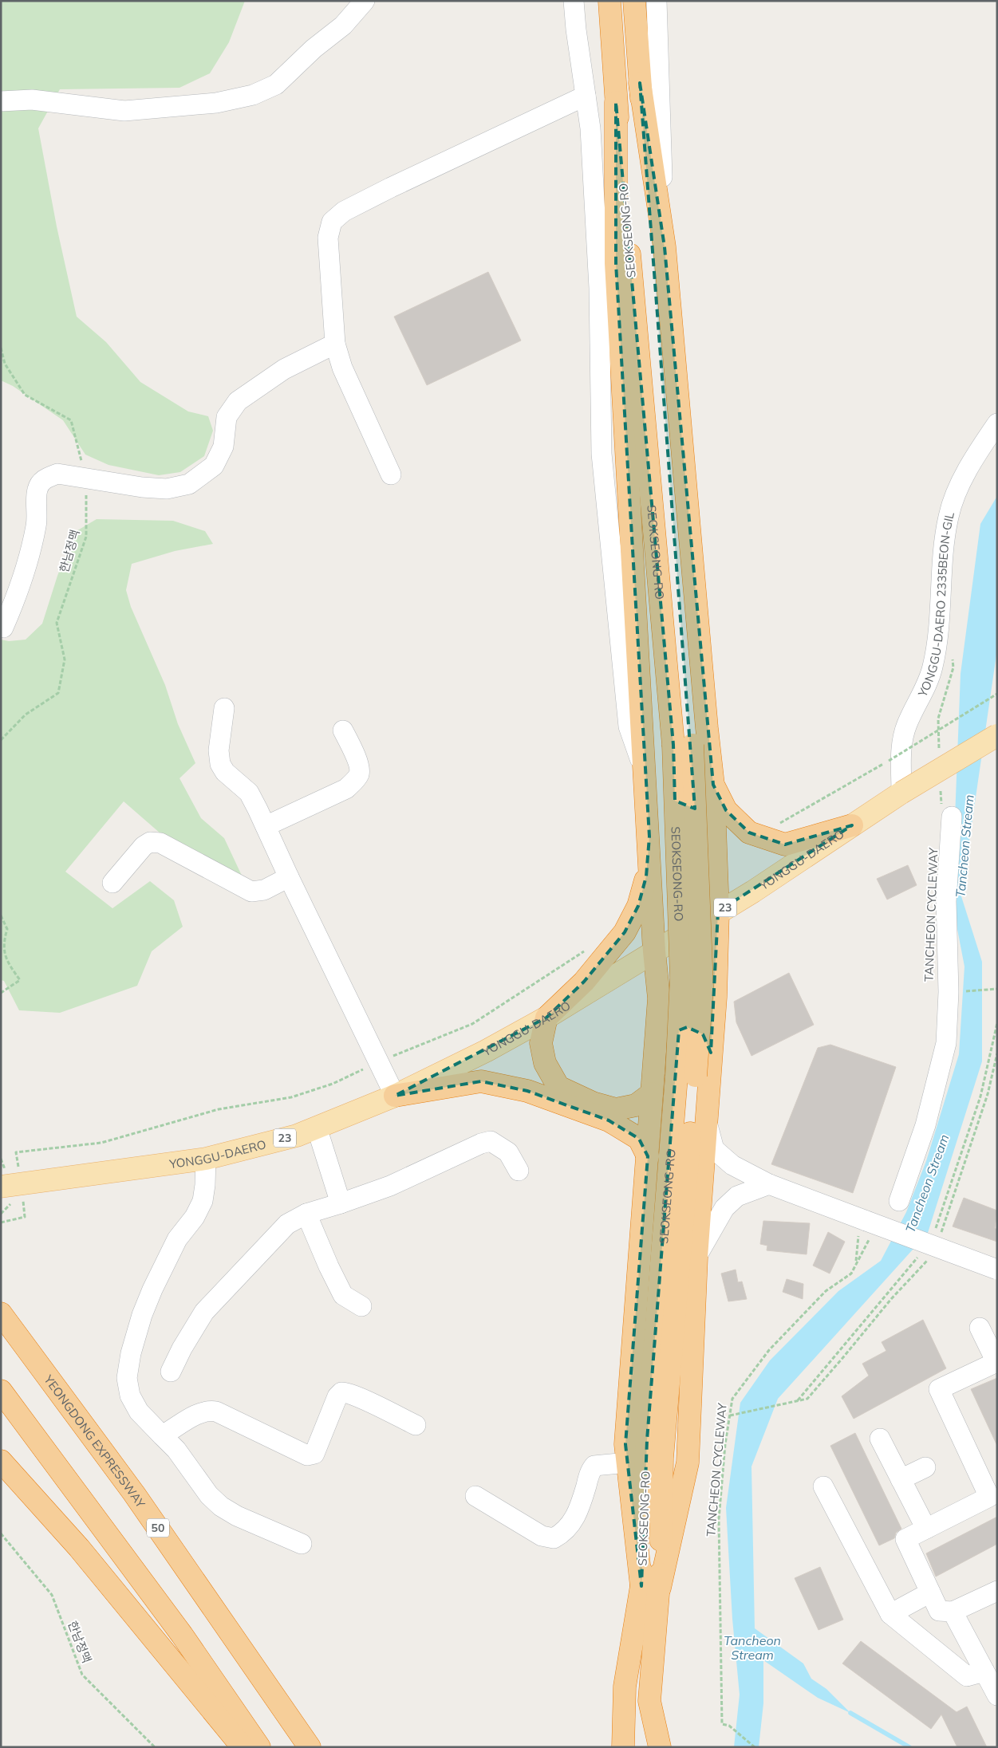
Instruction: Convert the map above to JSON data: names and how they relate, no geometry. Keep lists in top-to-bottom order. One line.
{"streets":{"highway":["SEOKSEONG-RO","YEONGDONG EXPRESSWAY","50"],"main road":["YONGGU-DAERO","23"],"street":["YONGGU-DAERO 2335BEON-GIL"],"path":["한남정맥","TANCHEON CYCLEWAY"]},"crossings":[["YONGGU-DAERO 2335BEON-GIL","YONGGU-DAERO"]],"water":["Tancheon Stream"]}
